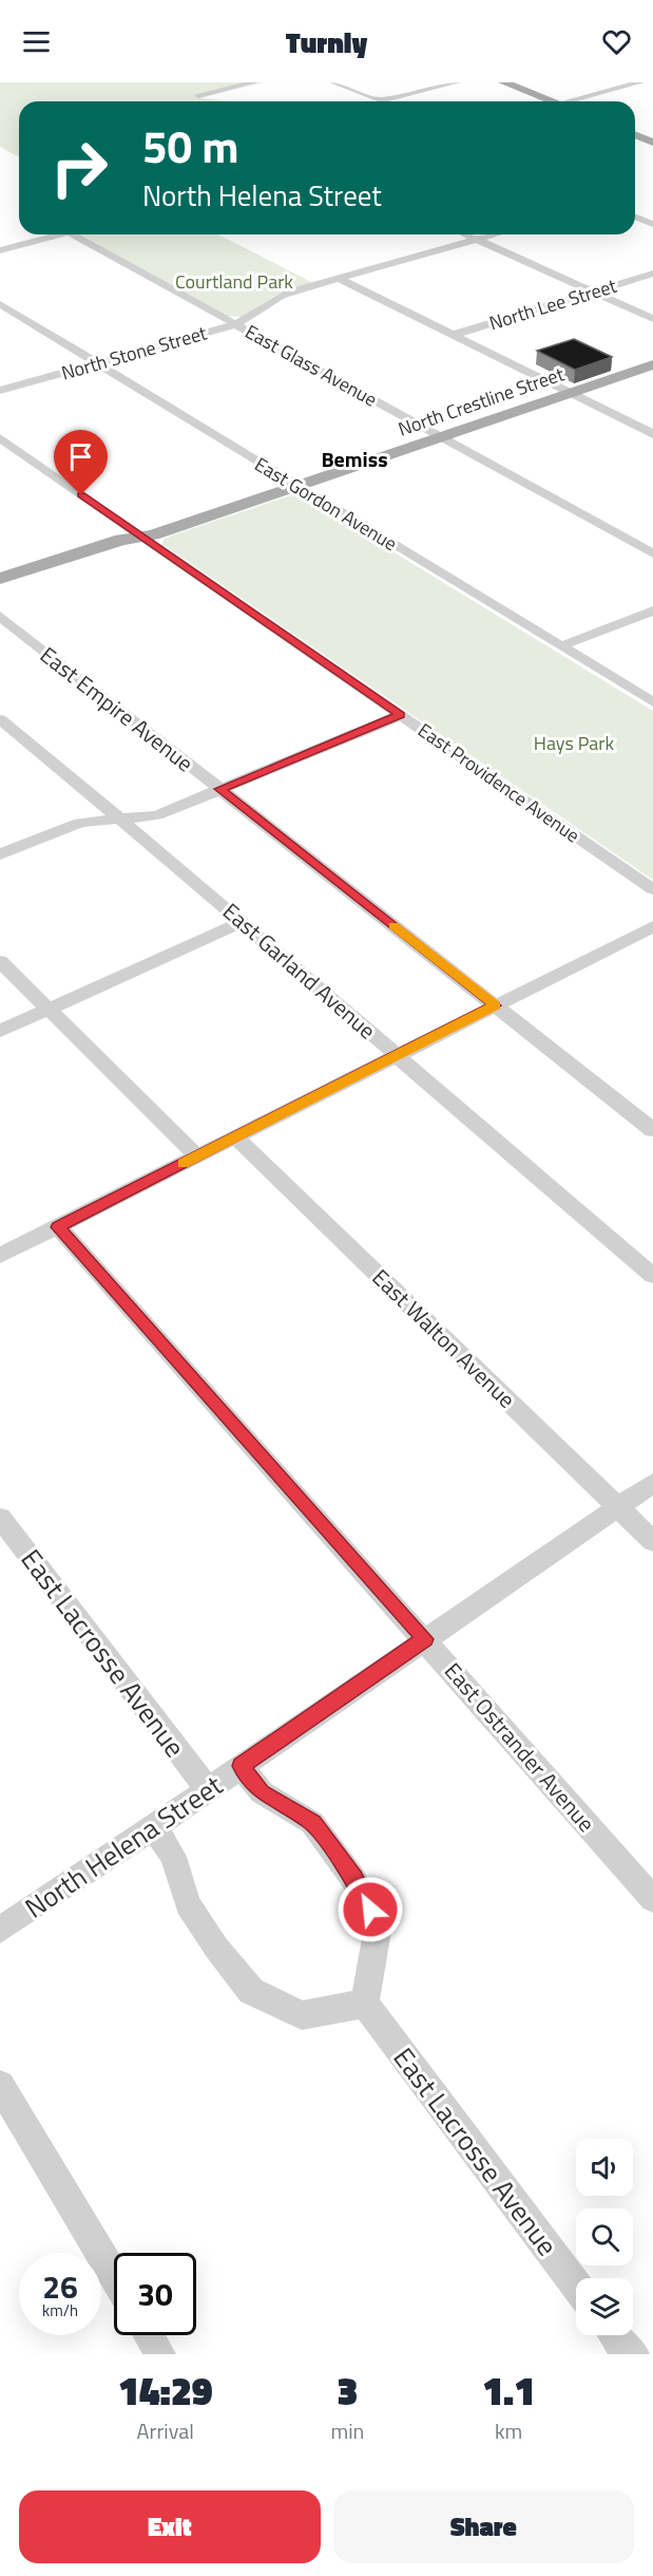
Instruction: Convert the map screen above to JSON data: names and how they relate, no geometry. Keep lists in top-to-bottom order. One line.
{"streets":{"main road":["North Crestline Street"],"street":["North Lee Street","North Stone Street","East Glass Avenue","East Gordon Avenue","East Empire Avenue","East Providence Avenue","East Garland Avenue","East Walton Avenue","East Lacrosse Avenue","East Ostrander Avenue","North Helena Street"]},"crossings":[["North Stone Street","East Glass Avenue"],["North Stone Street","East Gordon Avenue"],["East Glass Avenue","North Crestline Street"],["North Crestline Street","East Gordon Avenue"],["North Crestline Street","East Providence Avenue"],["East Walton Avenue","North Helena Street"],["East Lacrosse Avenue","North Helena Street"],["East Ostrander Avenue","North Helena Street"]],"districts":["Bemiss"],"parks":["Courtland Park","Hays Park"],"page":{"header":"Turnly","turn":["50 m","North Helena Street"],"speed":"26 km/h","limit":"30","eta":["14:29","Arrival","3","min","1.1","km"],"buttons":["Exit","Share"]}}
